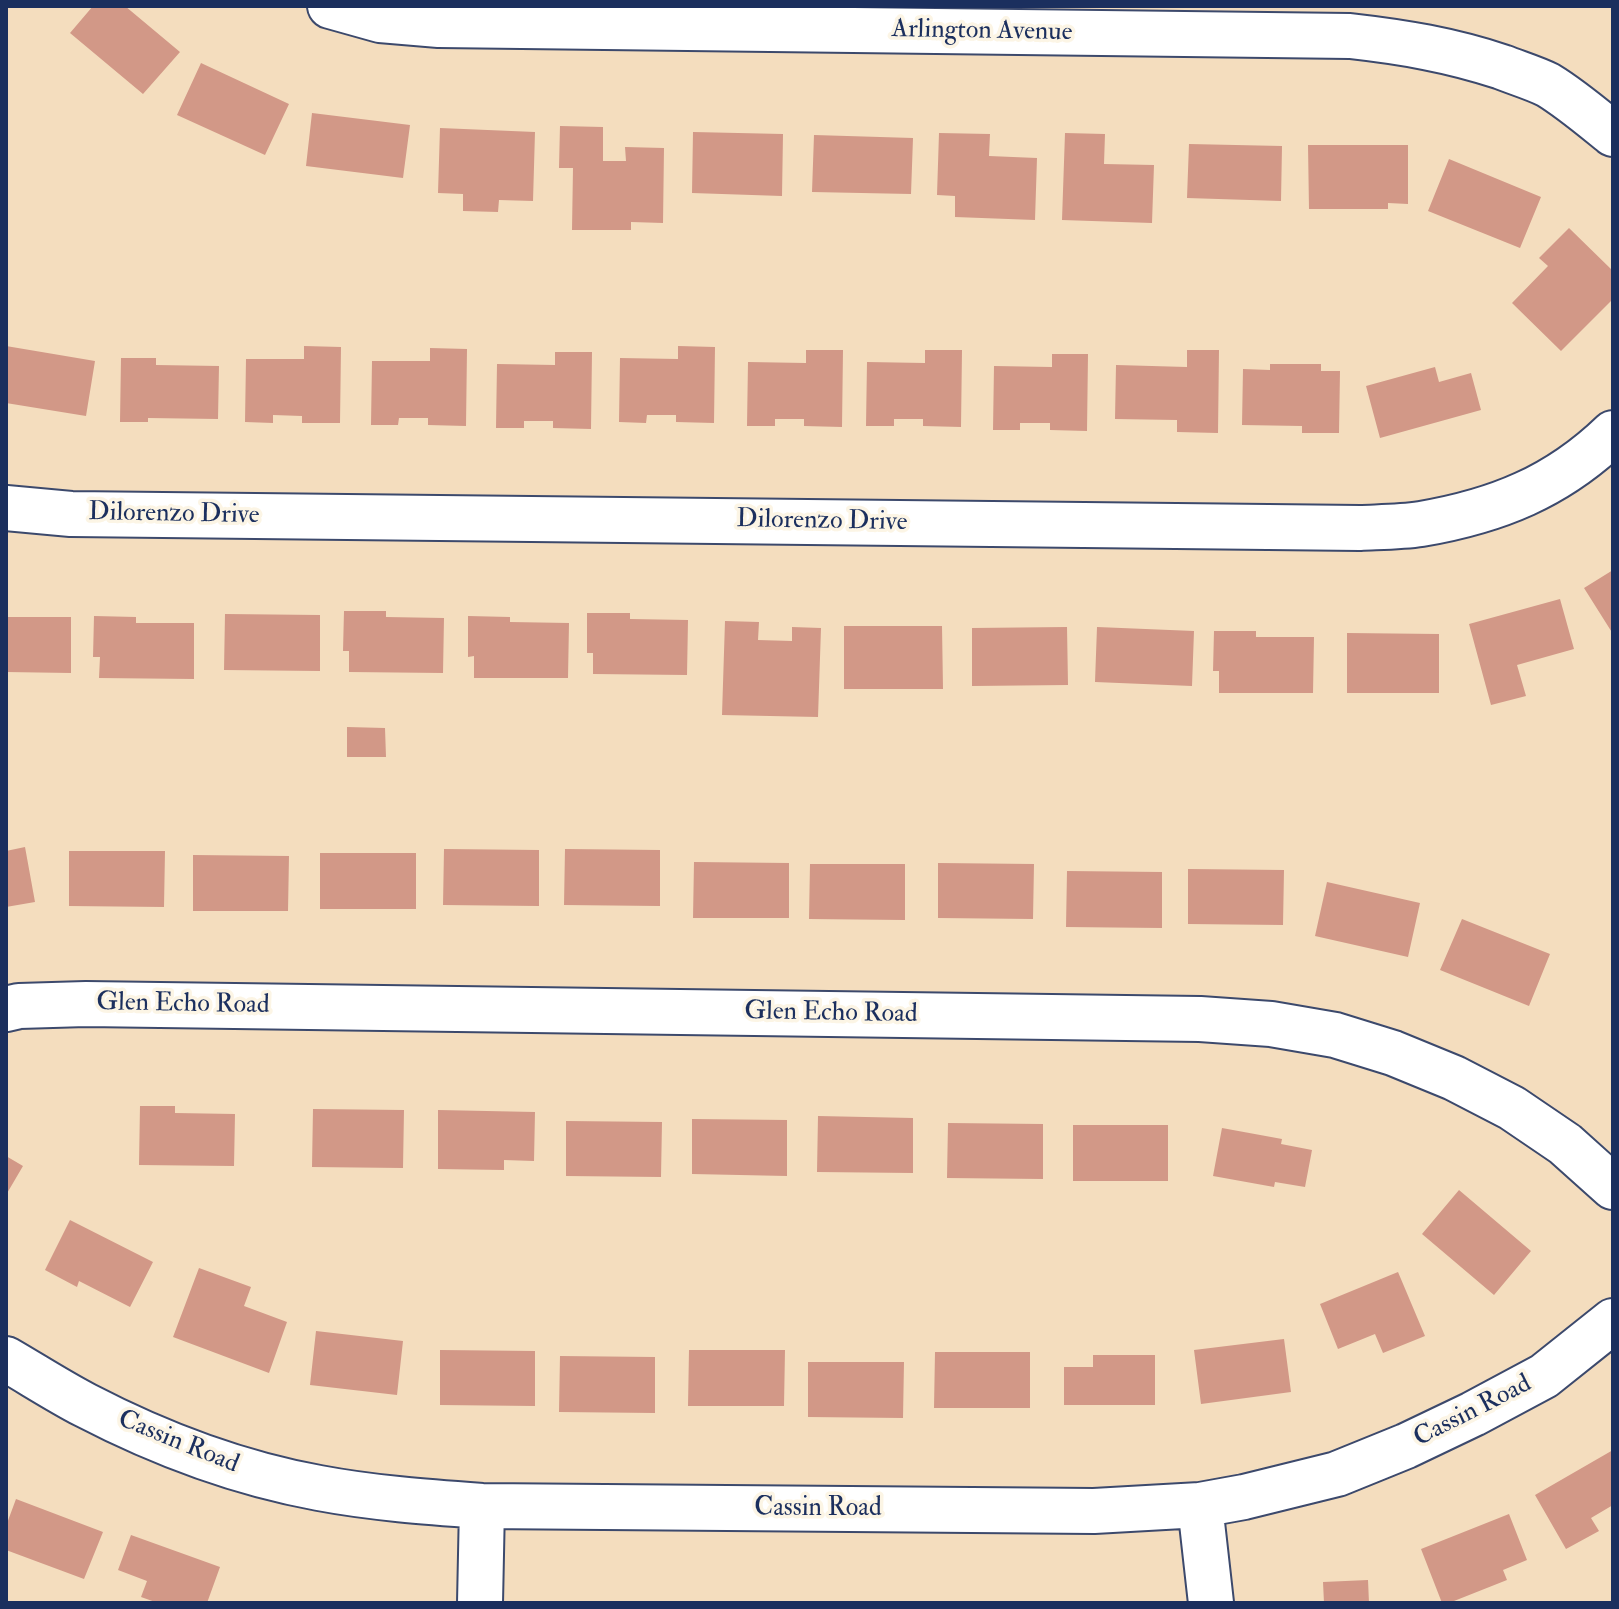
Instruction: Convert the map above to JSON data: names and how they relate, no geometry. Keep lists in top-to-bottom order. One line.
{"streets":{"street":["Arlington Avenue","Dilorenzo Drive","Glen Echo Road","Cassin Road"]}}
